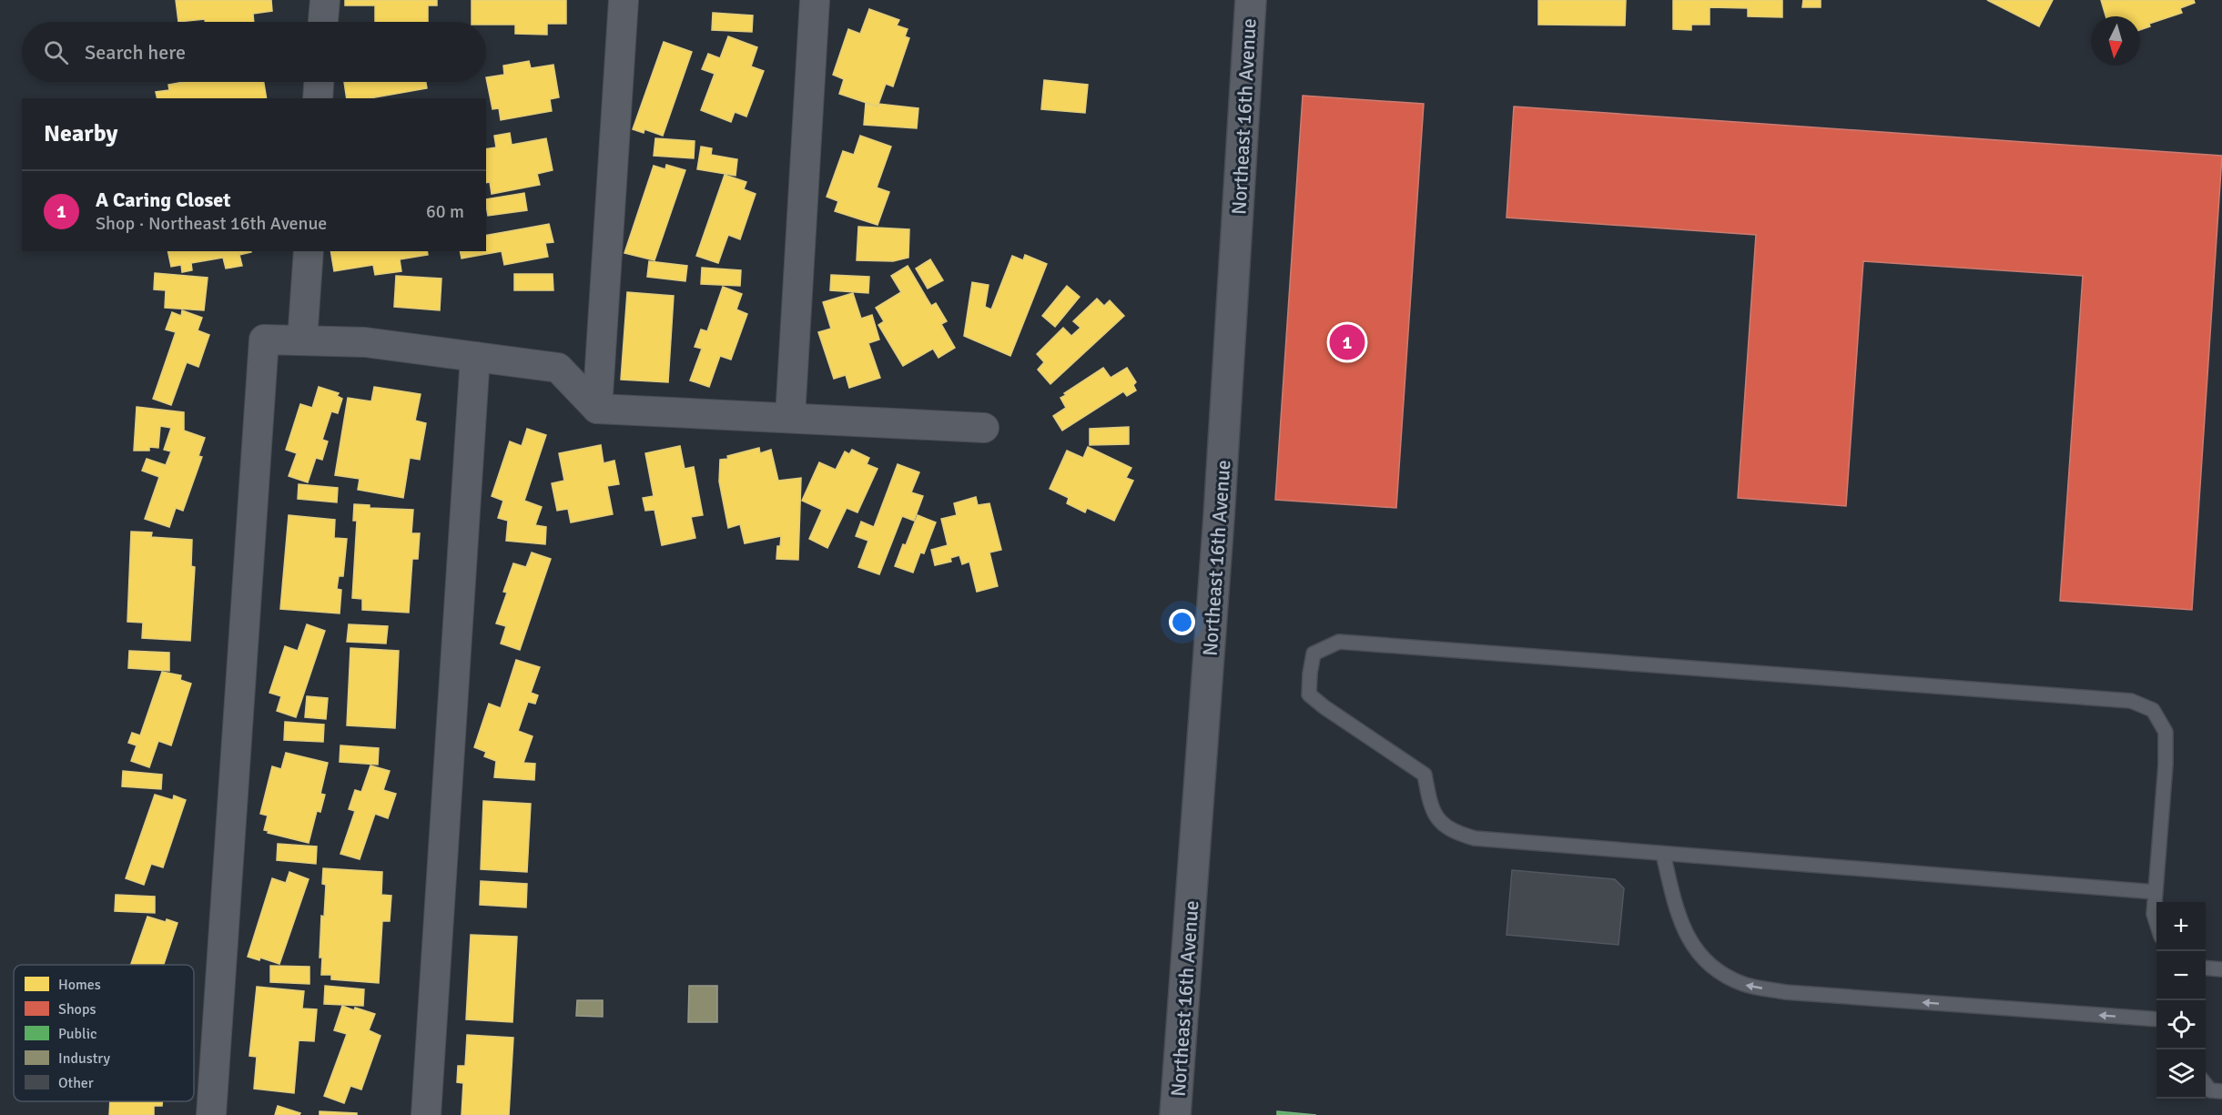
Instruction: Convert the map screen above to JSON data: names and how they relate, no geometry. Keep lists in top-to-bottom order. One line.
{"streets":{"street":["Northeast 16th Avenue"]},"legend":["Homes","Shops","Public","Industry","Other"],"north":"bottom","page":{"search":"Search here","heading":"Nearby","list":[{"mark":"1","name":"A Caring Closet","note":"Shop · Northeast 16th Avenue","value":"60 m"}],"pins":"1","map_buttons":["+","−"]}}
